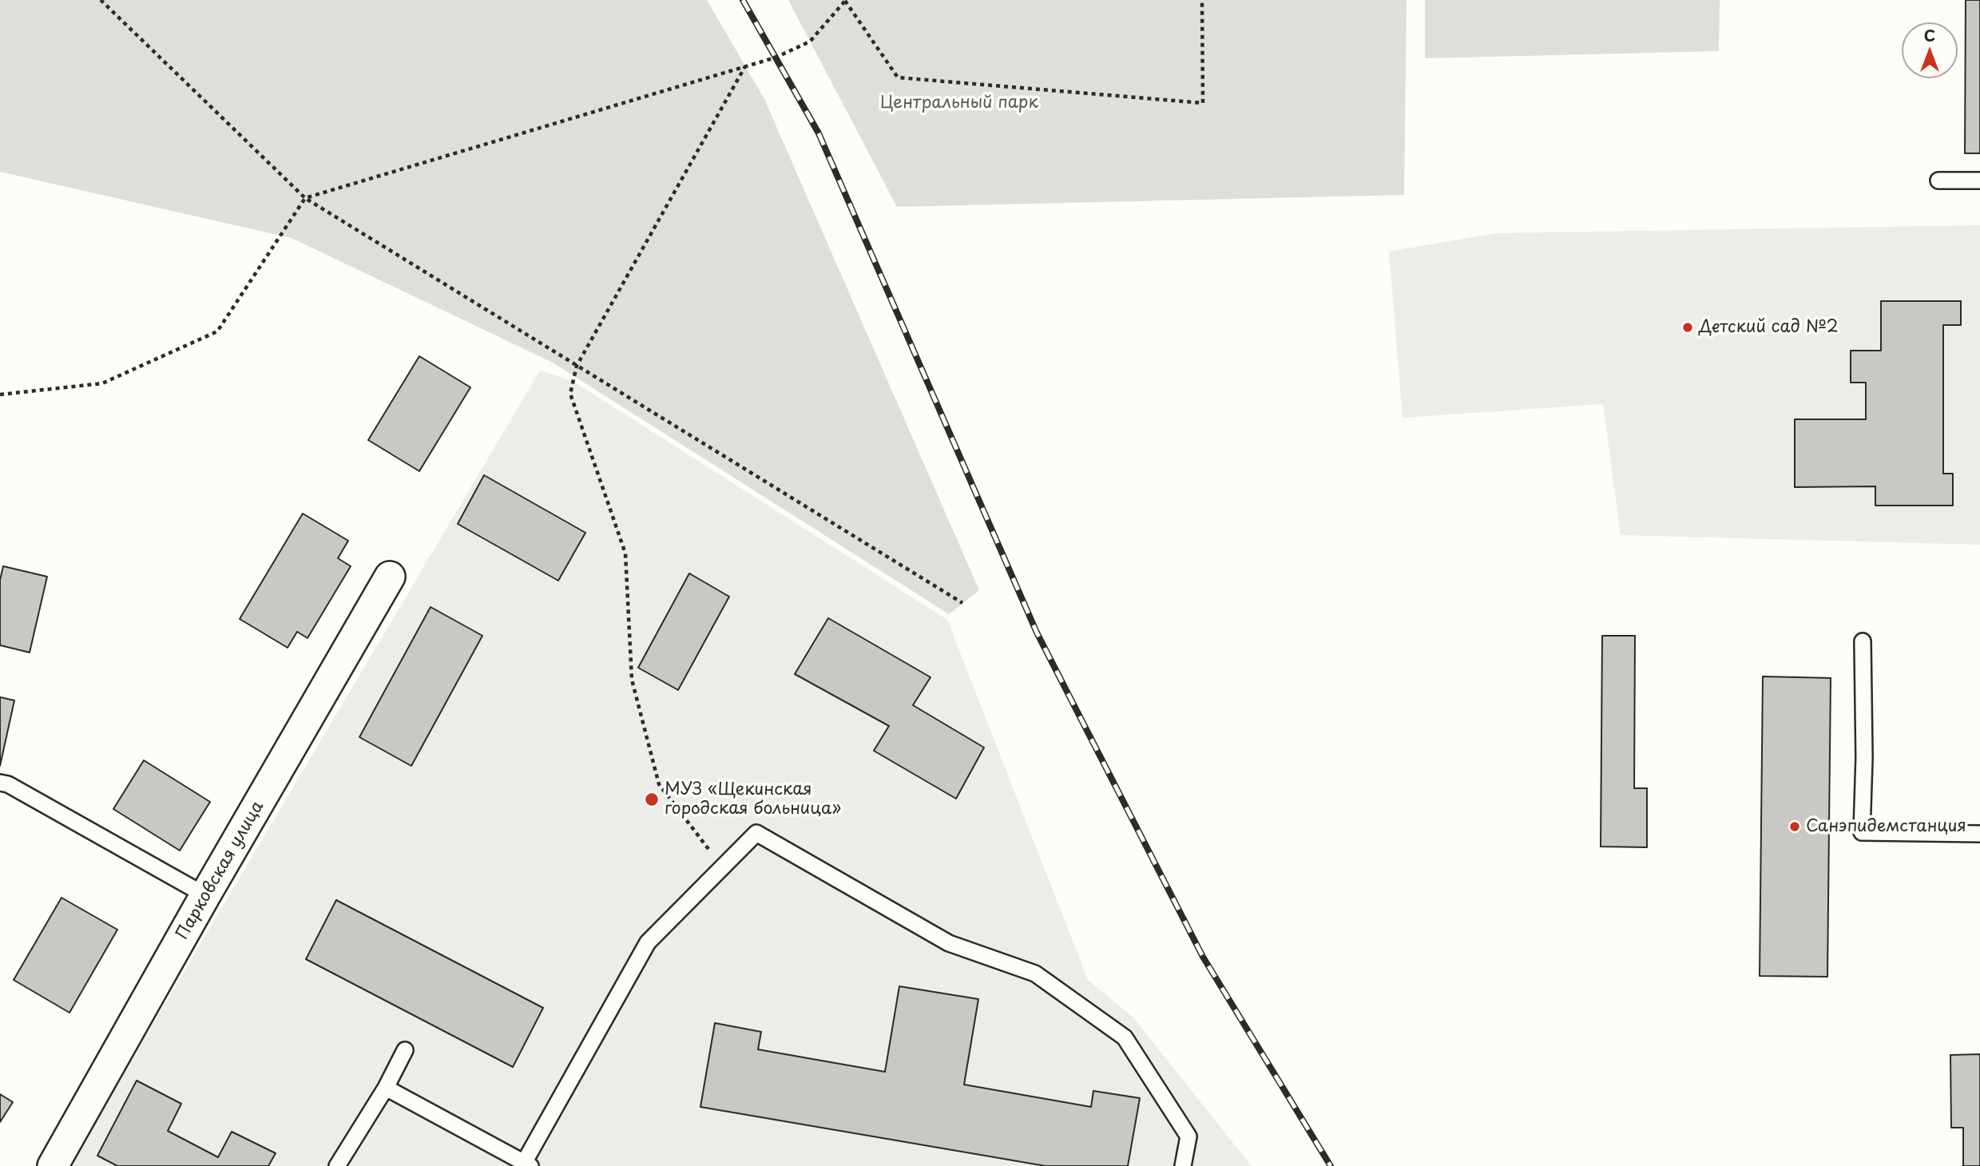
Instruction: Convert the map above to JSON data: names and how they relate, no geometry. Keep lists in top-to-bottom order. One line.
{"streets":{"street":["Парковская улица"]},"parks":["Центральный парк"],"places":["Детский сад №2","МУЗ «Щекинская городская больница»","Санэпидемстанция"],"north":"top"}
